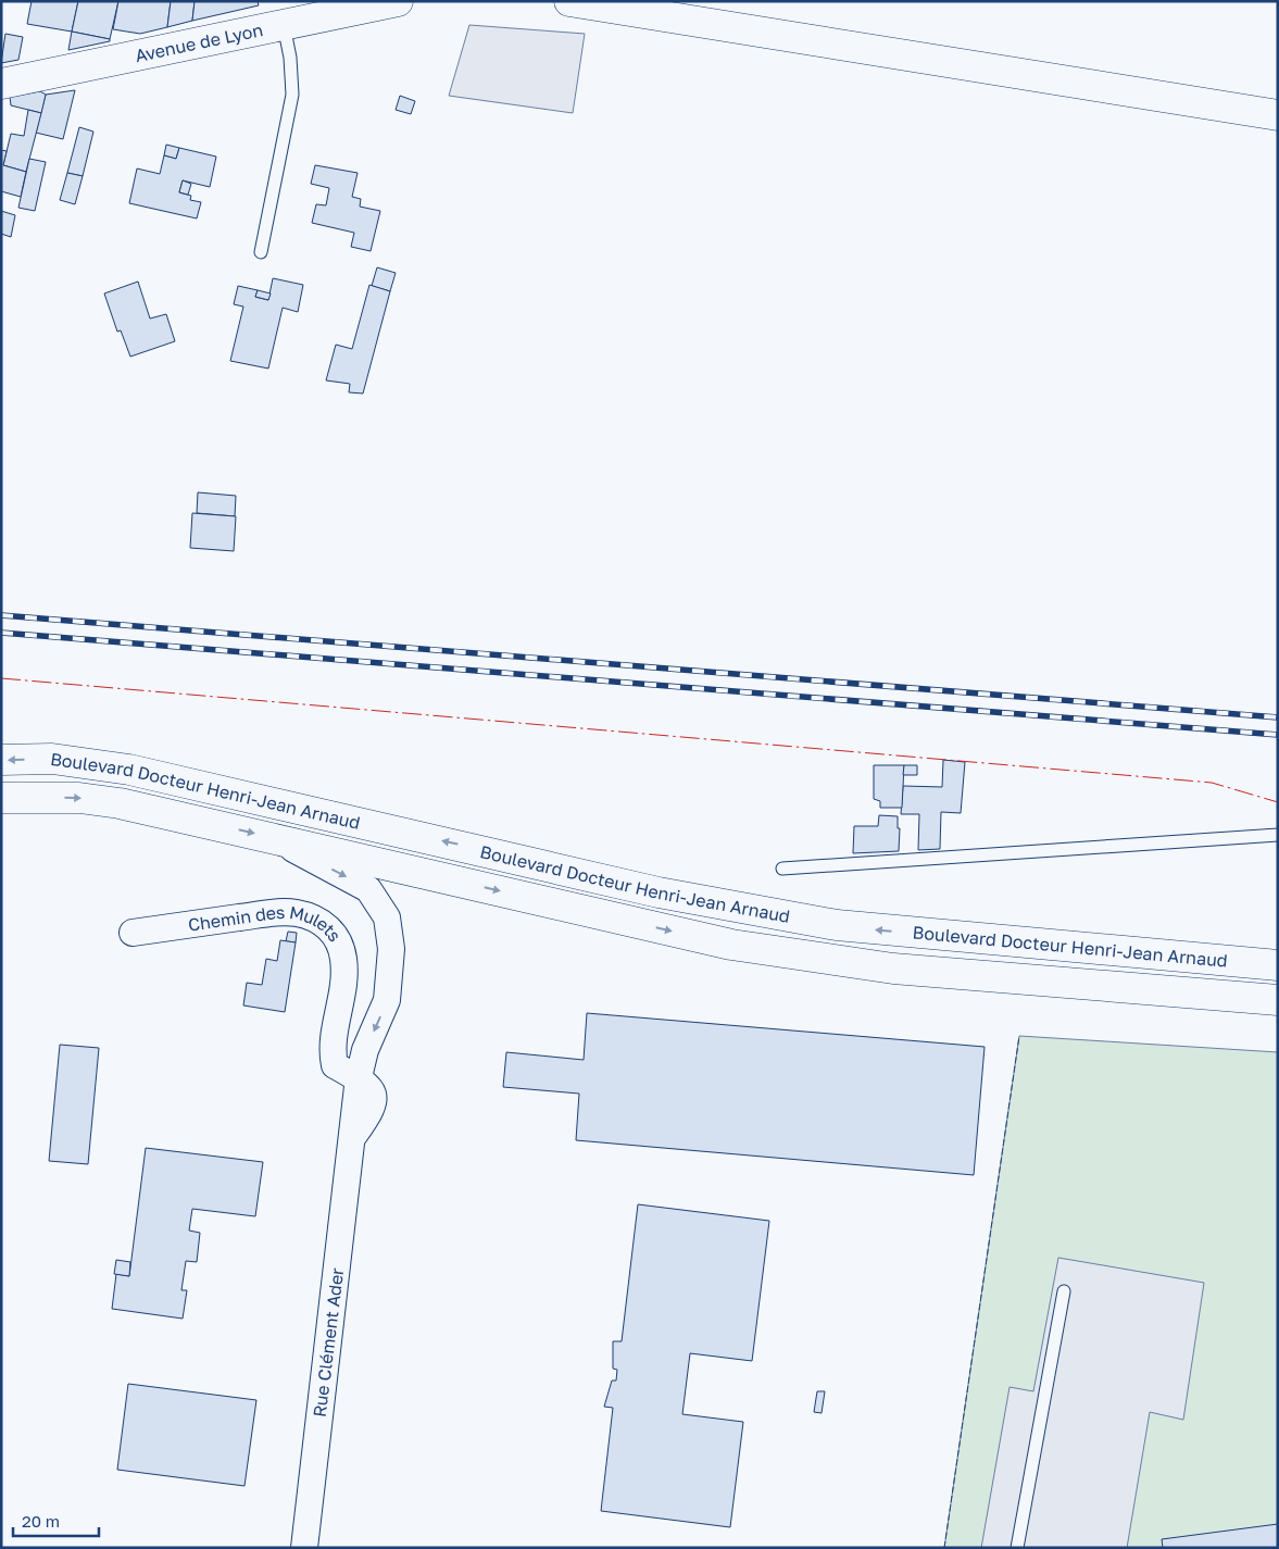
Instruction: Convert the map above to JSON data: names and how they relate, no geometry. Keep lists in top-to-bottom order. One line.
{"streets":{"main road":["Avenue de Lyon","Boulevard Docteur Henri-Jean Arnaud"],"street":["Chemin des Mulets","Rue Clément Ader"]},"crossings":[["Chemin des Mulets","Rue Clément Ader"]],"scale_bar":"20 m"}
